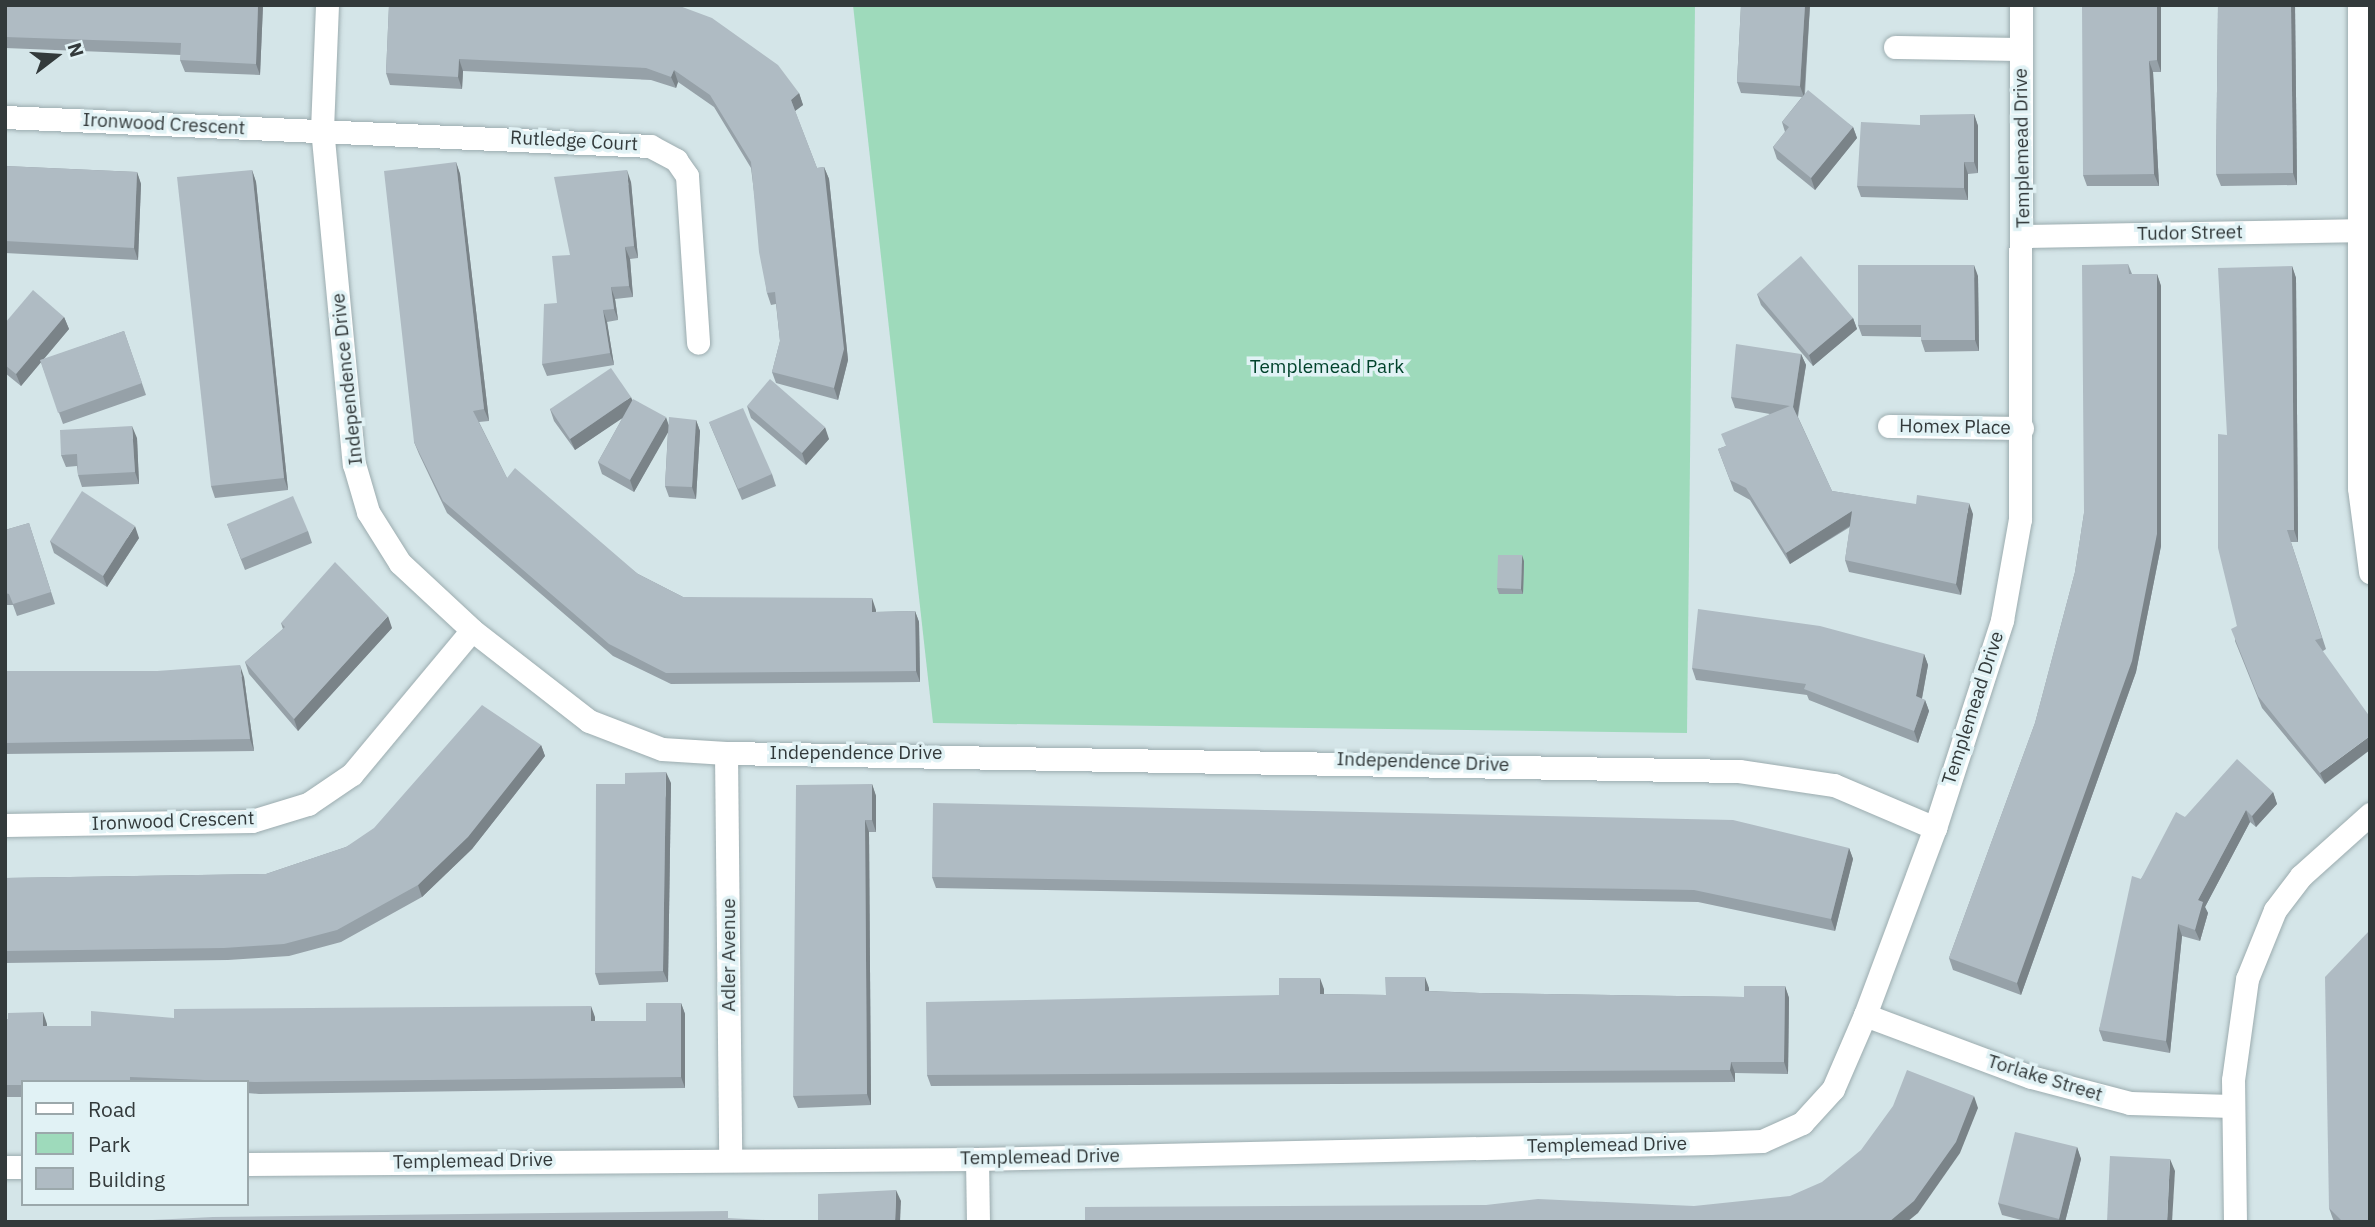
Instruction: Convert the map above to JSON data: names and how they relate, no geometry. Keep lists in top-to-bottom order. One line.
{"streets":{"street":["Ironwood Crescent","Rutledge Court","Templemead Drive","Tudor Street","Independence Drive","Homex Place","Adler Avenue","Torlake Street"]},"crossings":[["Ironwood Crescent","Rutledge Court"],["Ironwood Crescent","Independence Drive"],["Rutledge Court","Independence Drive"],["Templemead Drive","Tudor Street"],["Templemead Drive","Independence Drive"],["Templemead Drive","Homex Place"],["Templemead Drive","Adler Avenue"],["Templemead Drive","Torlake Street"],["Independence Drive","Adler Avenue"]],"parks":["Templemead Park"],"legend":["Road","Park","Building"],"north":"right"}
